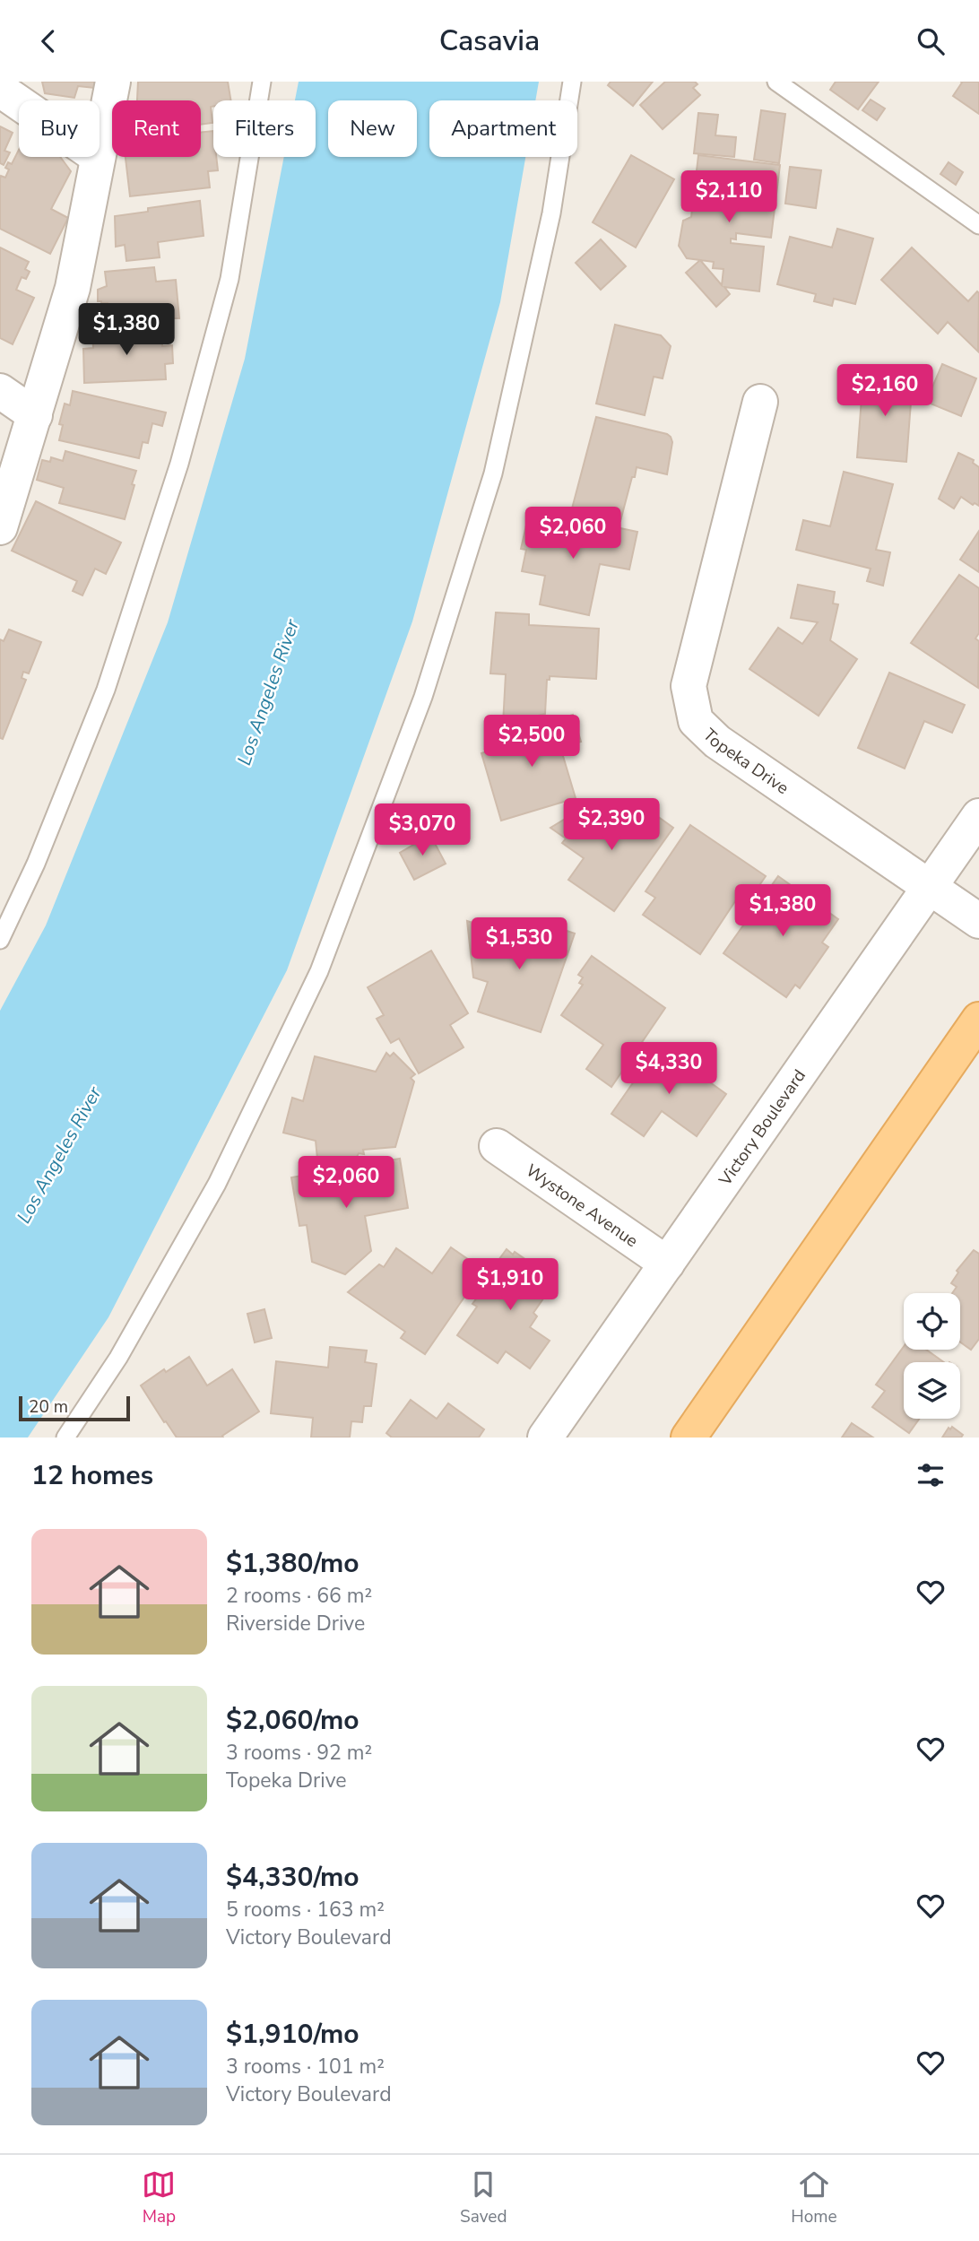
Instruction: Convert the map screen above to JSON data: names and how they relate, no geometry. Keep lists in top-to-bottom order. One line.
{"streets":{"street":["Topeka Drive","Victory Boulevard","Wystone Avenue"]},"crossings":[["Topeka Drive","Victory Boulevard"],["Victory Boulevard","Wystone Avenue"]],"water":["Los Angeles River"],"scale_bar":"20 m","page":{"header":"Casavia","chip":["Buy","Rent","Filters","New","Apartment"],"price":["$2,110","$1,380","$2,160","$2,060","$2,500","$2,390","$3,070","$1,380","$1,530","$4,330","$2,060","$1,910"],"scale":"20 m","heading":"12 homes","list":[{"name":"$1,380/mo","note":"2 rooms · 66 m² · Riverside Drive"},{"name":"$2,060/mo","note":"3 rooms · 92 m² · Topeka Drive"},{"name":"$4,330/mo","note":"5 rooms · 163 m² · Victory Boulevard"},{"name":"$1,910/mo","note":"3 rooms · 101 m² · Victory Boulevard"}],"tabs":["Map","Saved","Home"]}}
